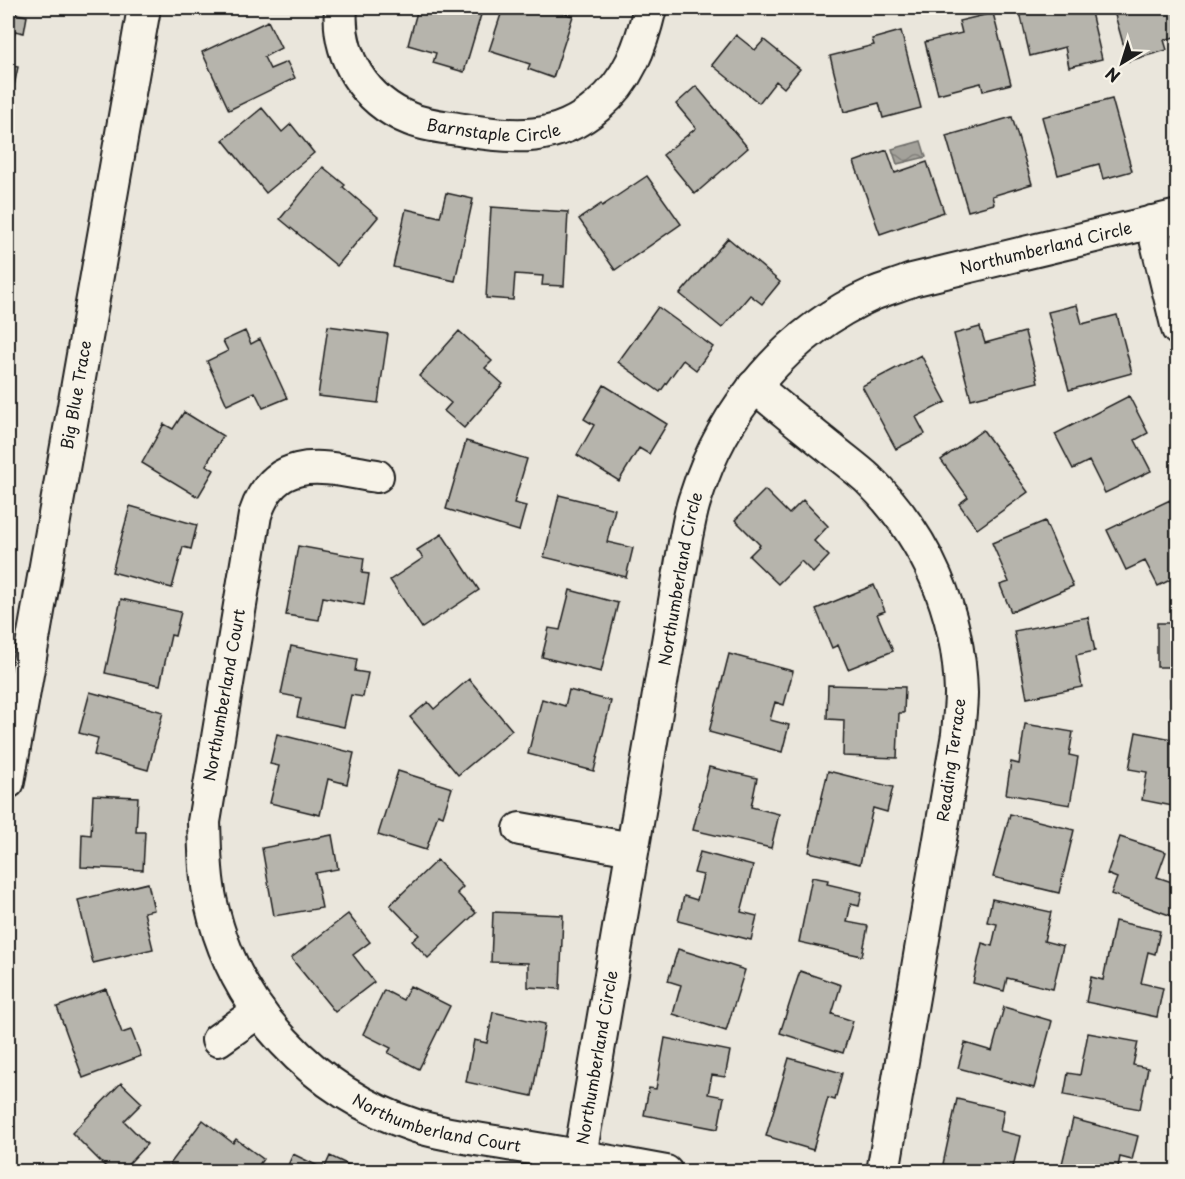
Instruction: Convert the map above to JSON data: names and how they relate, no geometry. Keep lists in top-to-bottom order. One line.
{"streets":{"street":["Barnstaple Circle","Northumberland Circle","Big Blue Trace","Northumberland Court","Reading Terrace"]},"crossings":[["Northumberland Circle","Northumberland Court"],["Northumberland Circle","Reading Terrace"]],"north":"bottom left"}
